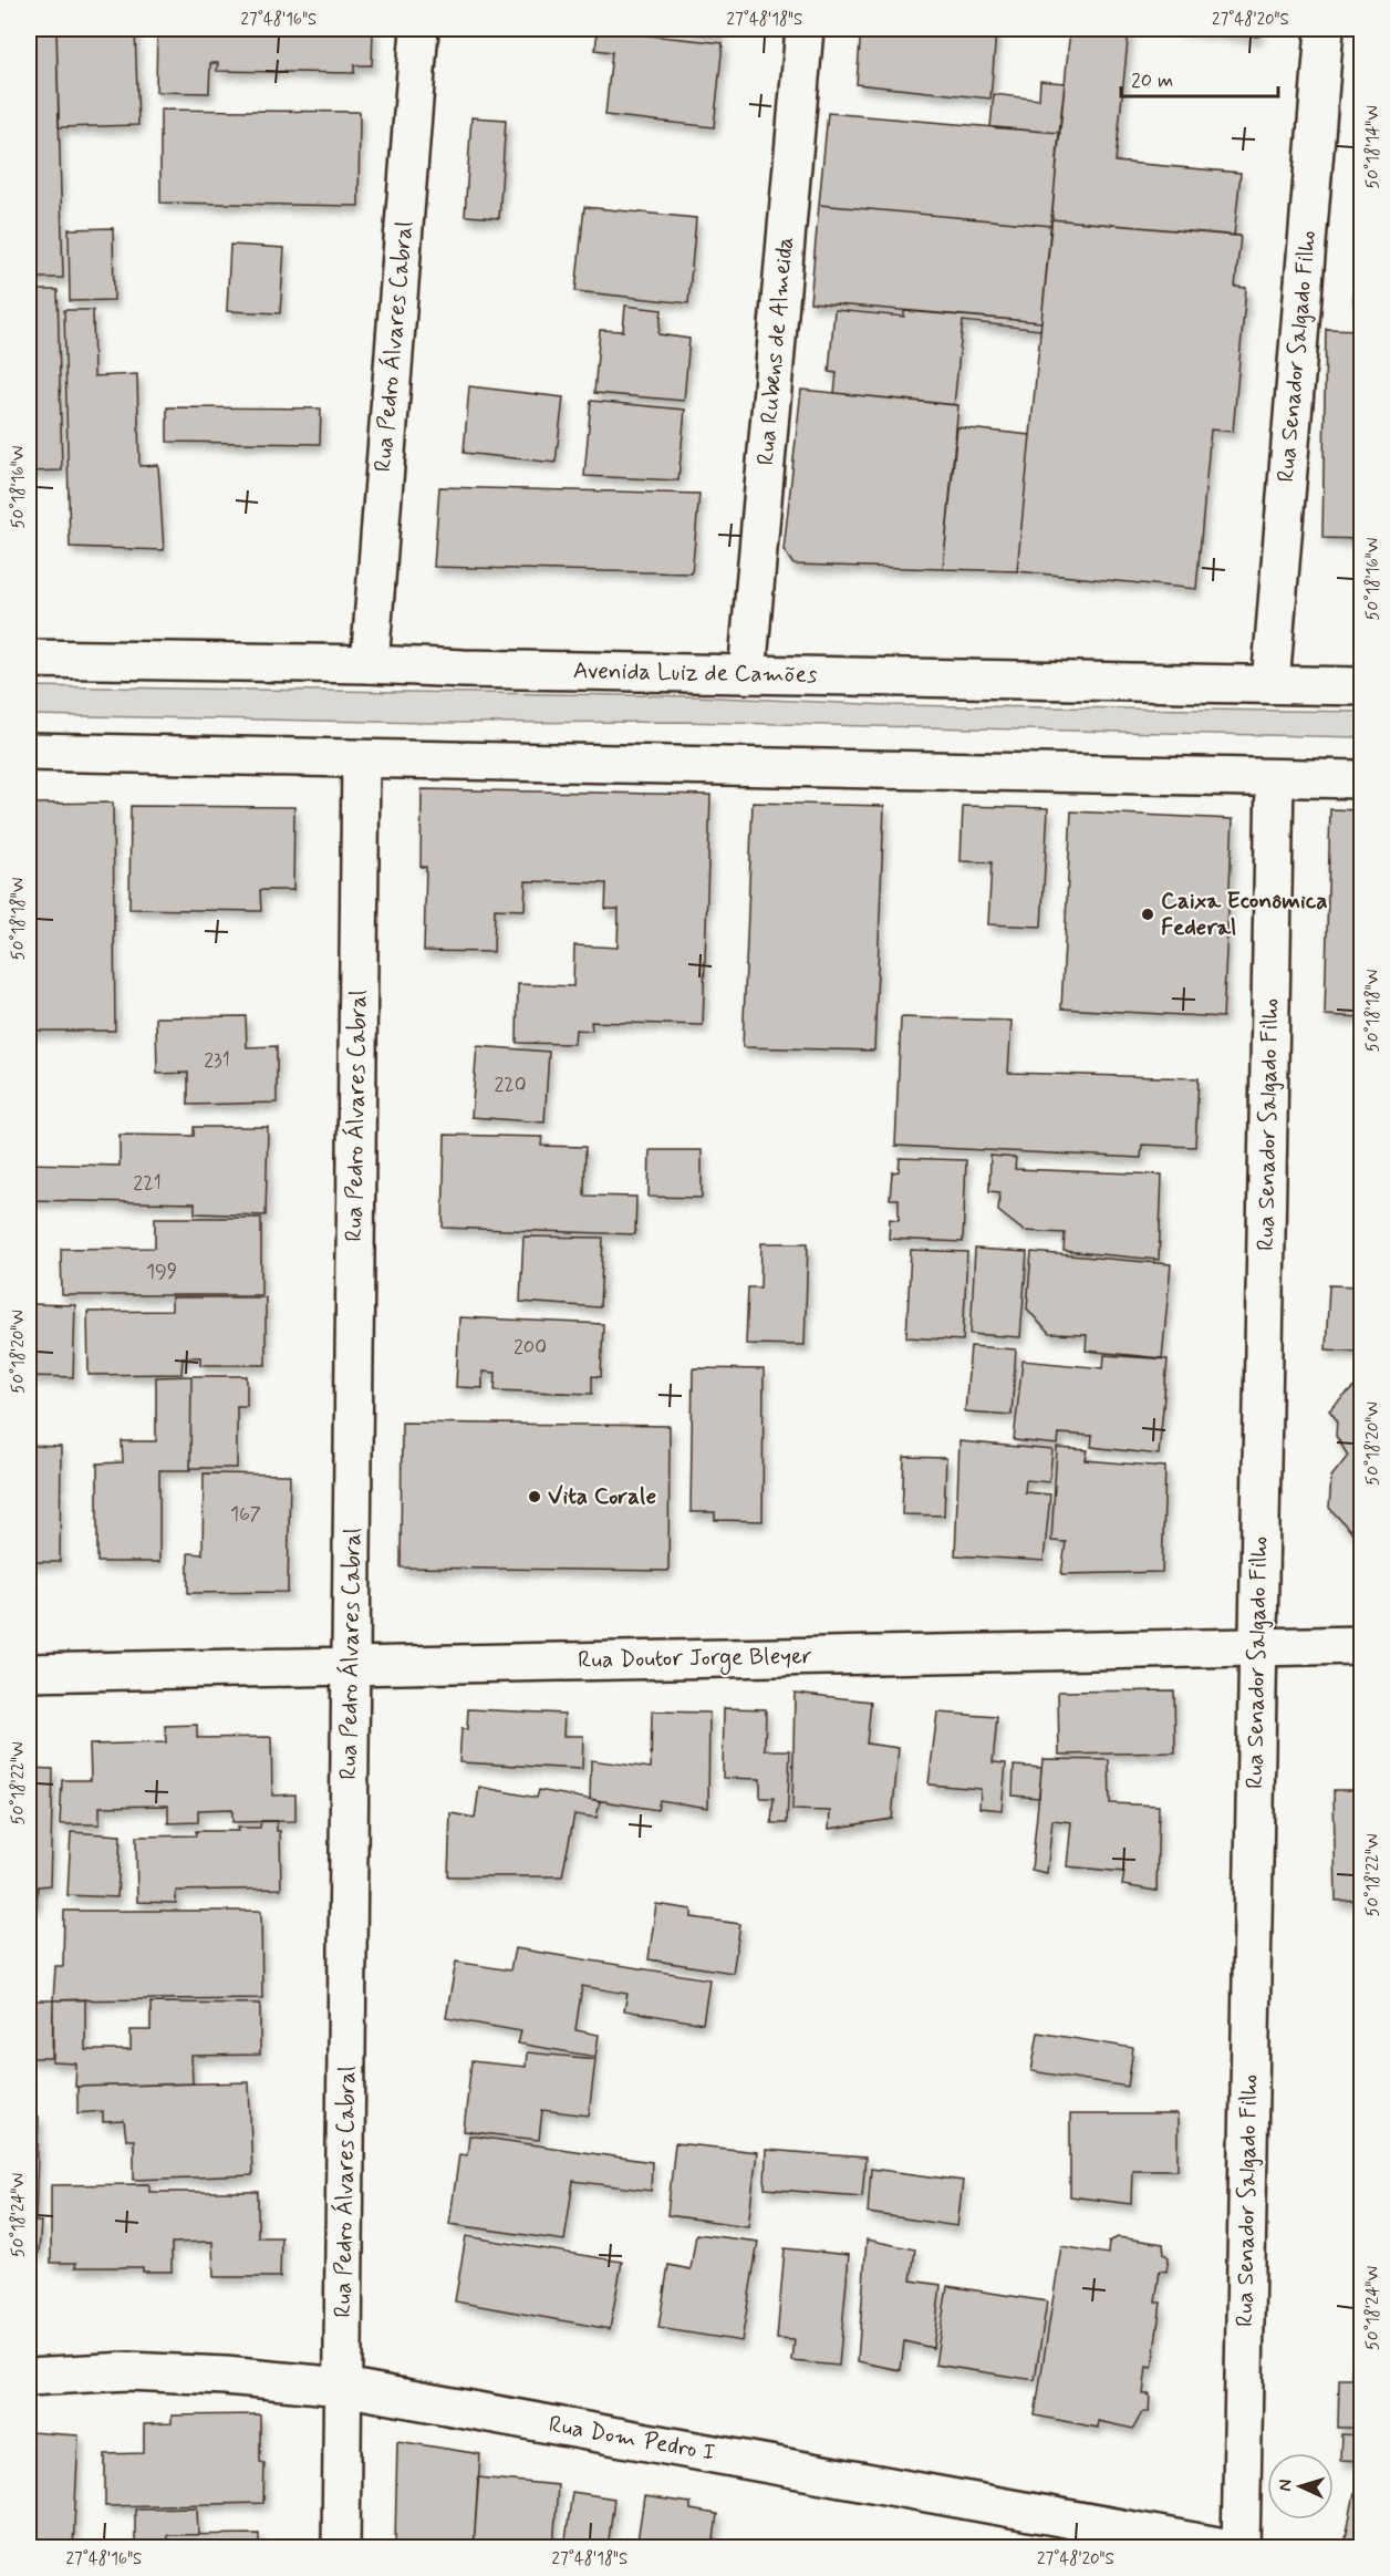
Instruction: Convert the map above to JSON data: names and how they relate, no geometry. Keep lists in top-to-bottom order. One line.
{"streets":{"street":["Rua Pedro Álvares Cabral","Rua Rubens de Almeida","Rua Senador Salgado Filho","Avenida Luiz de Camões","Rua Doutor Jorge Bleyer","Rua Dom Pedro I"]},"crossings":[["Rua Pedro Álvares Cabral","Avenida Luiz de Camões"],["Rua Pedro Álvares Cabral","Rua Doutor Jorge Bleyer"],["Rua Pedro Álvares Cabral","Rua Dom Pedro I"],["Rua Rubens de Almeida","Avenida Luiz de Camões"],["Rua Senador Salgado Filho","Avenida Luiz de Camões"],["Rua Senador Salgado Filho","Rua Doutor Jorge Bleyer"]],"places":["Caixa Econômica Federal","Vita Corale"],"house_numbers":["231","220","221","199","200","167"],"scale_bar":"20 m","north":"left","coordinates":["27°48'16\"S","27°48'18\"S","27°48'20\"S","50°18'14\"W","50°18'16\"W","50°18'18\"W","50°18'20\"W","50°18'22\"W","50°18'24\"W"]}
